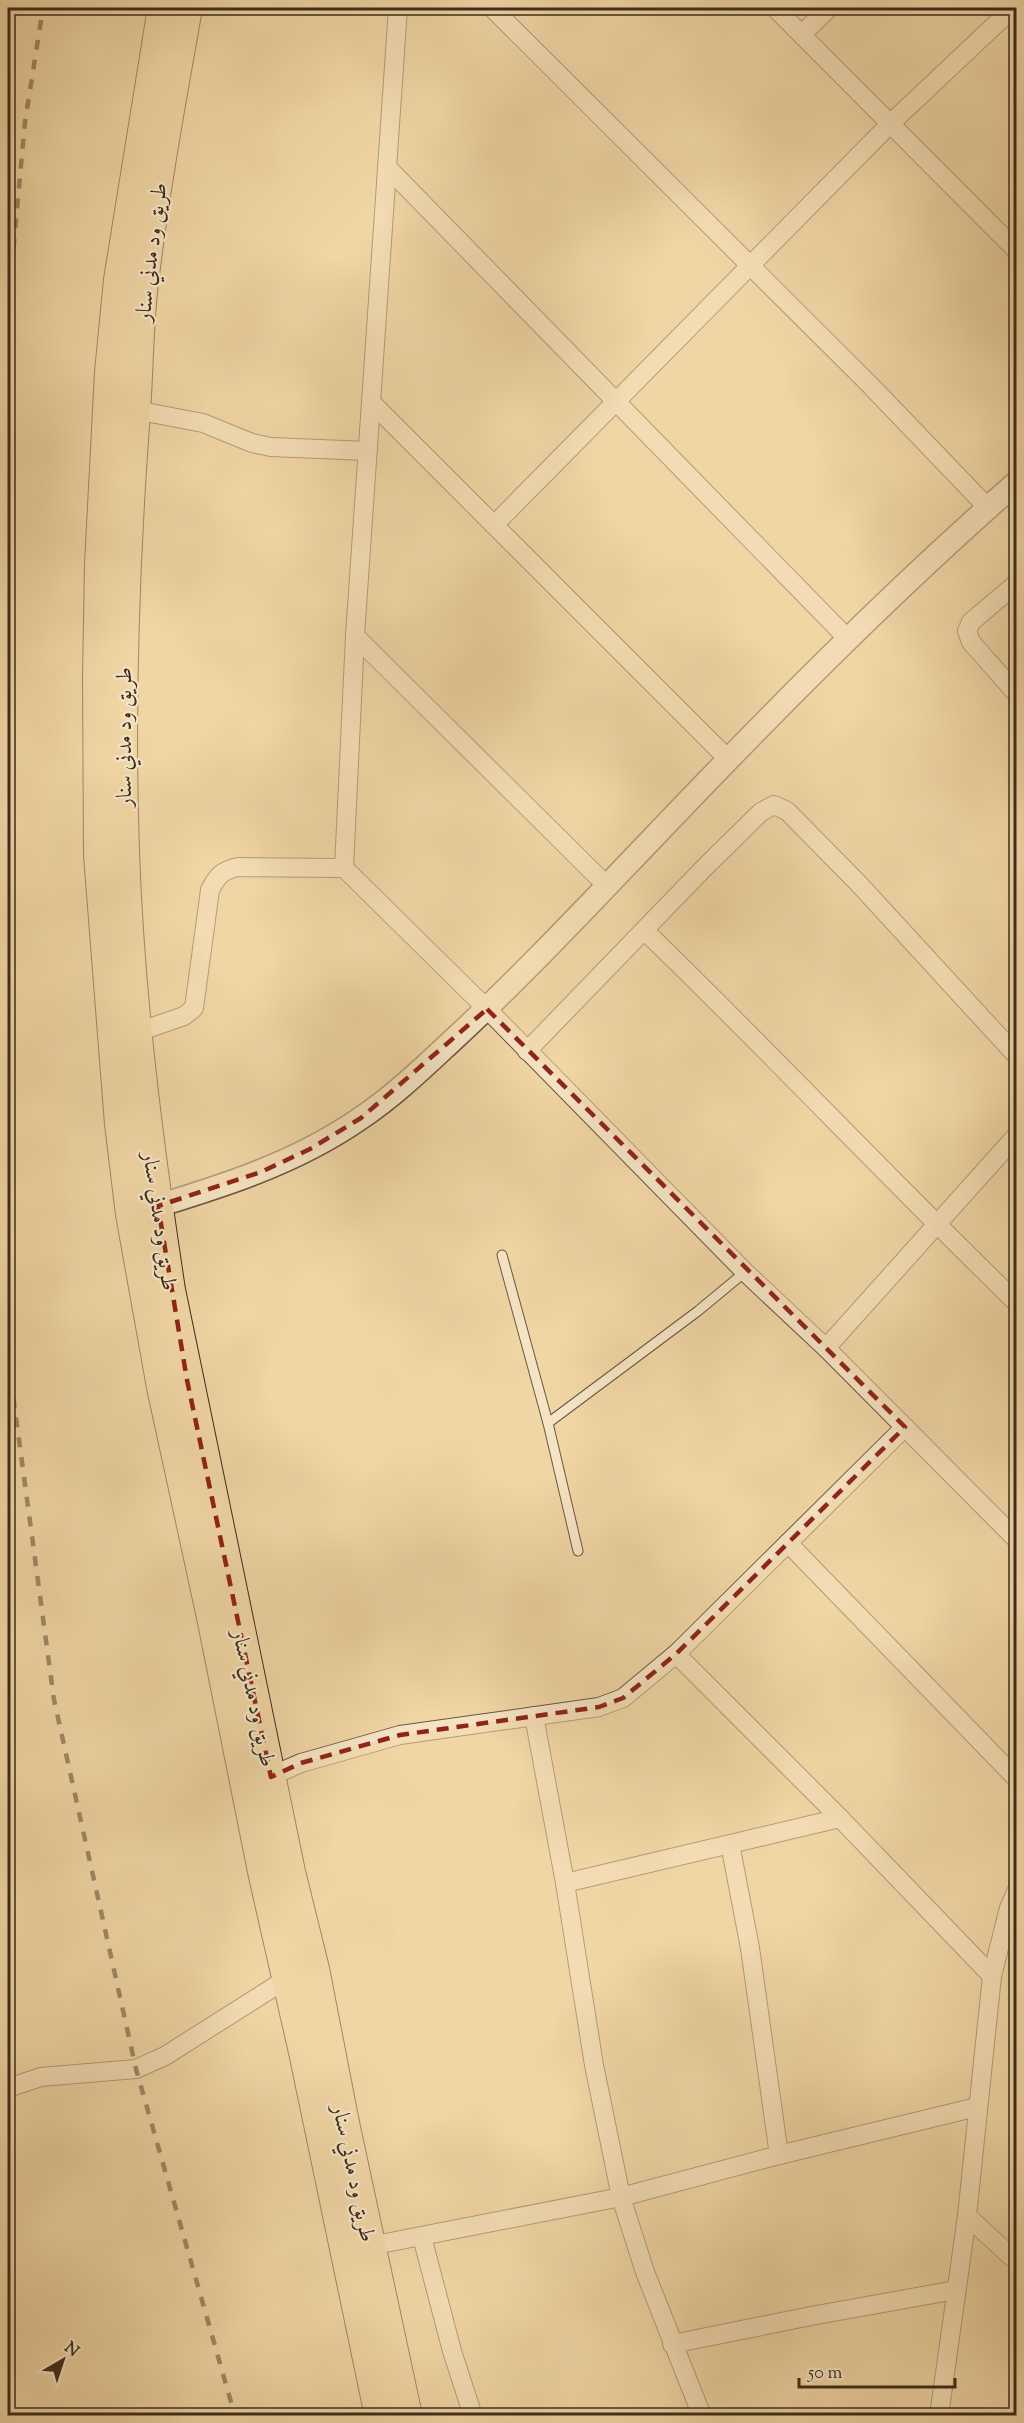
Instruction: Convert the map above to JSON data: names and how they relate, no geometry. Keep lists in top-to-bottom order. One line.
{"streets":{"highway":["طريق ود مدني سنار"]},"scale_bar":"50 m","north":"top right"}
